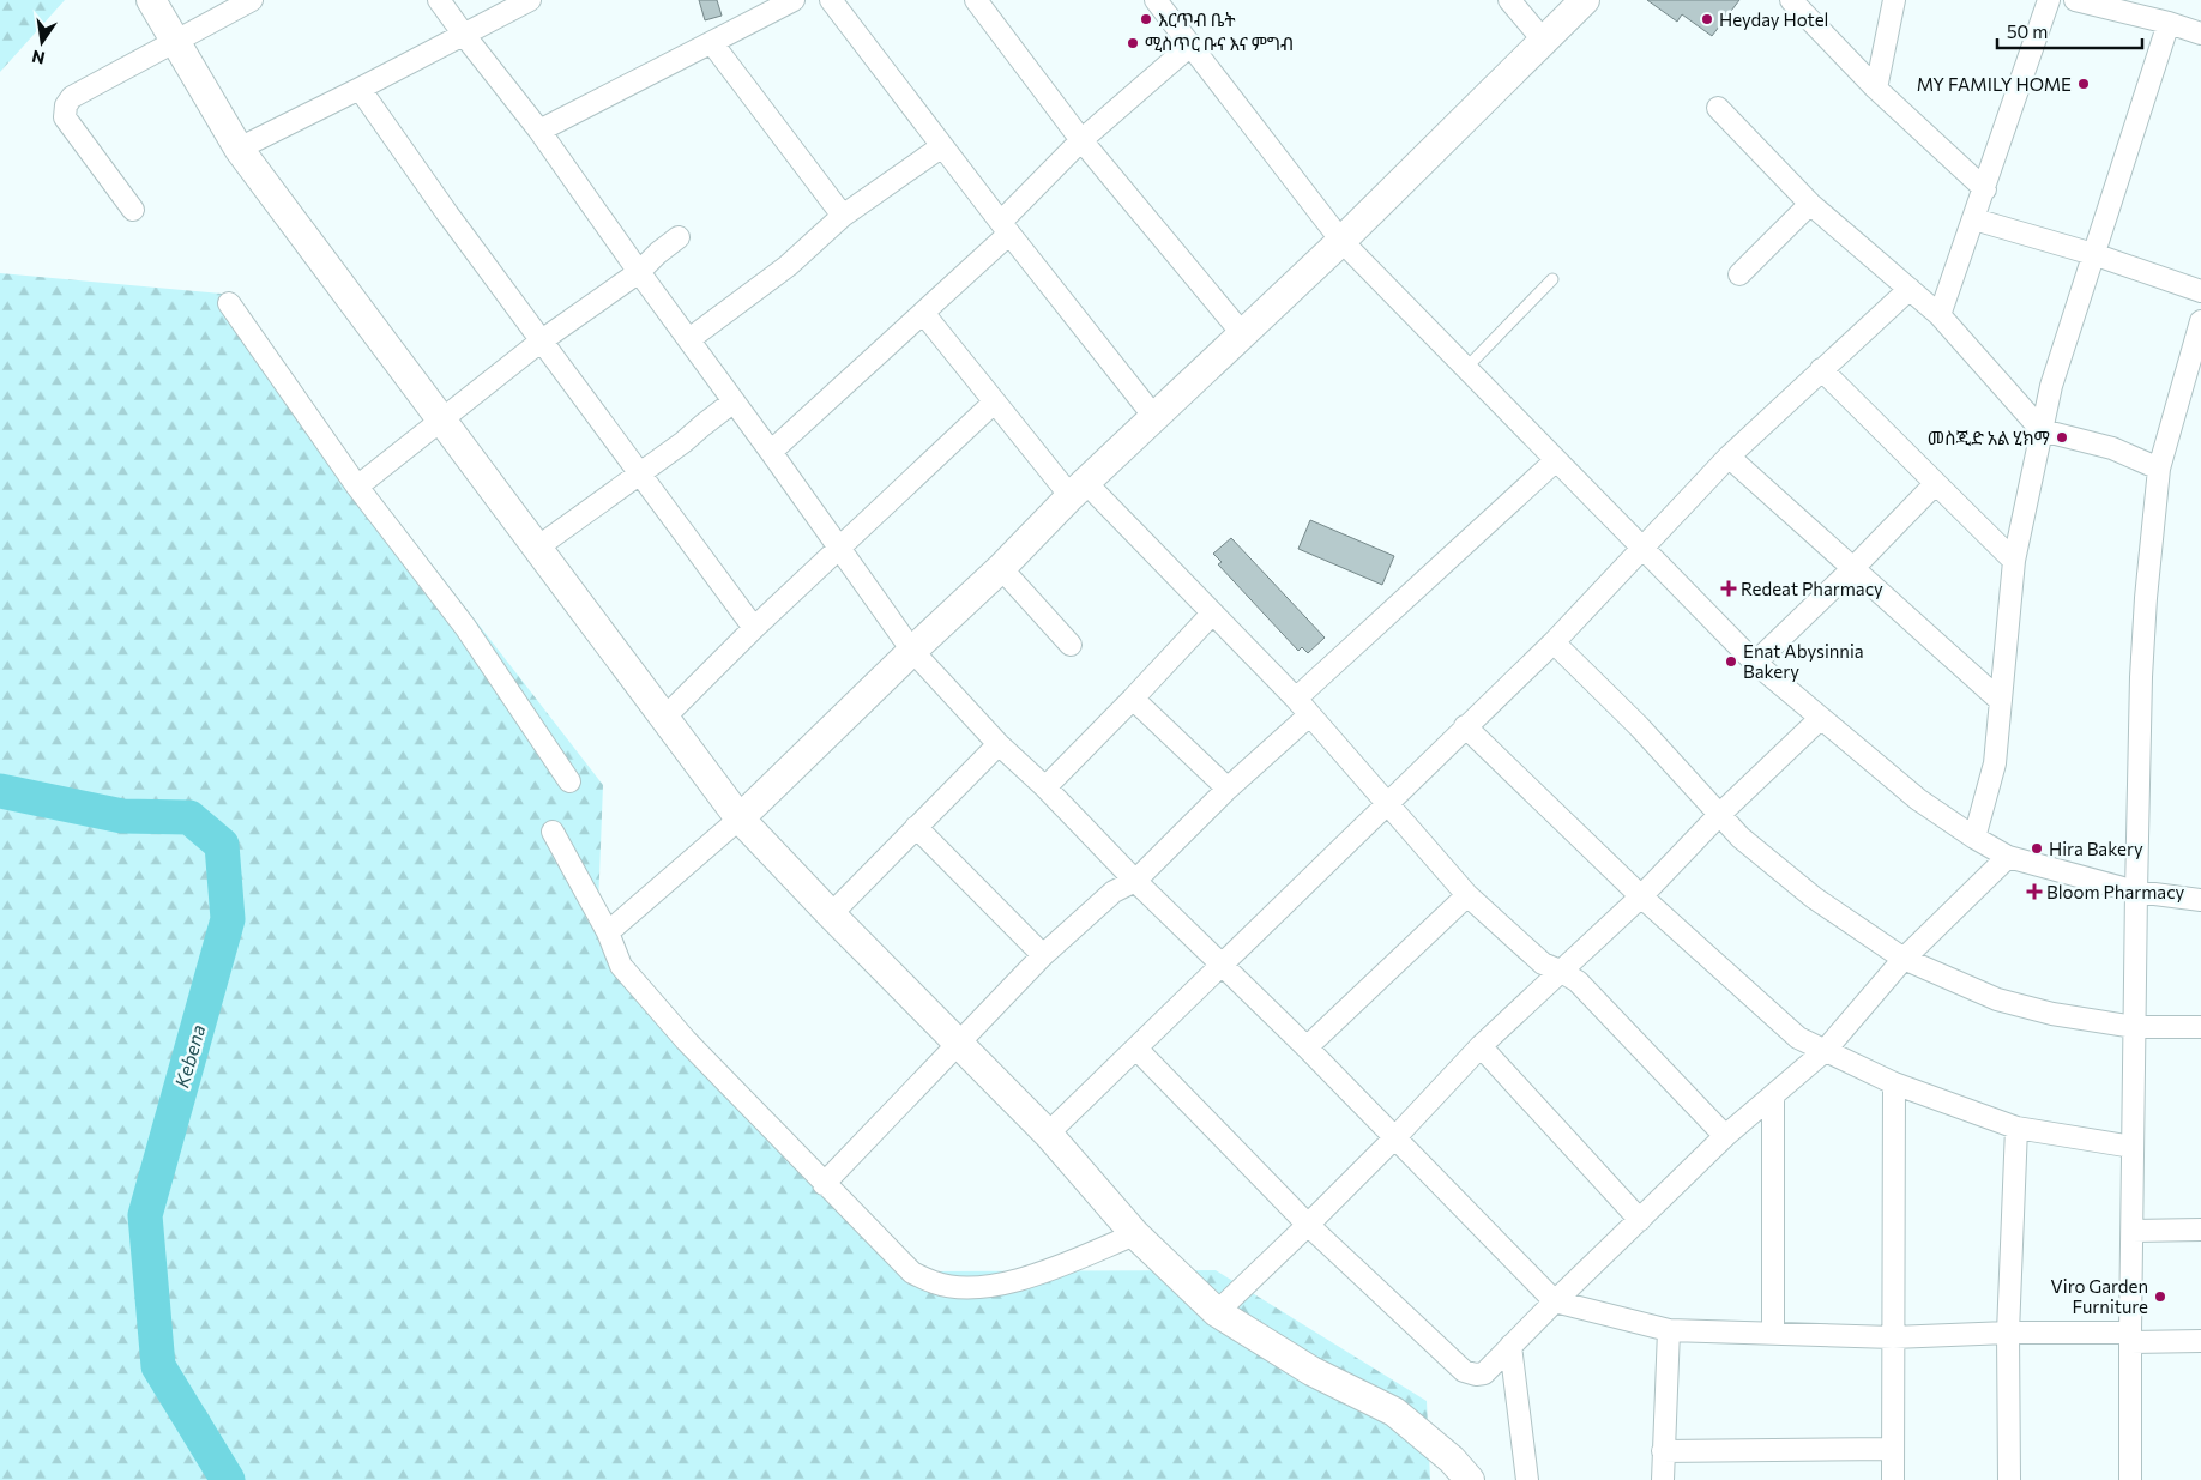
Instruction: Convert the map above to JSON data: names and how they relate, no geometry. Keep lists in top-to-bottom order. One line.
{"water":["Kebena"],"places":{"other":["እርጥብ ቤት","Heyday Hotel","ሚስጥር ቡና እና ምግብ","MY FAMILY HOME","መስጂድ አል ሂክማ","Enat Abysinnia Bakery","Hira Bakery","Viro Garden Furniture"],"health":["Redeat Pharmacy","Bloom Pharmacy"]},"scale_bar":"50 m","north":"bottom"}
